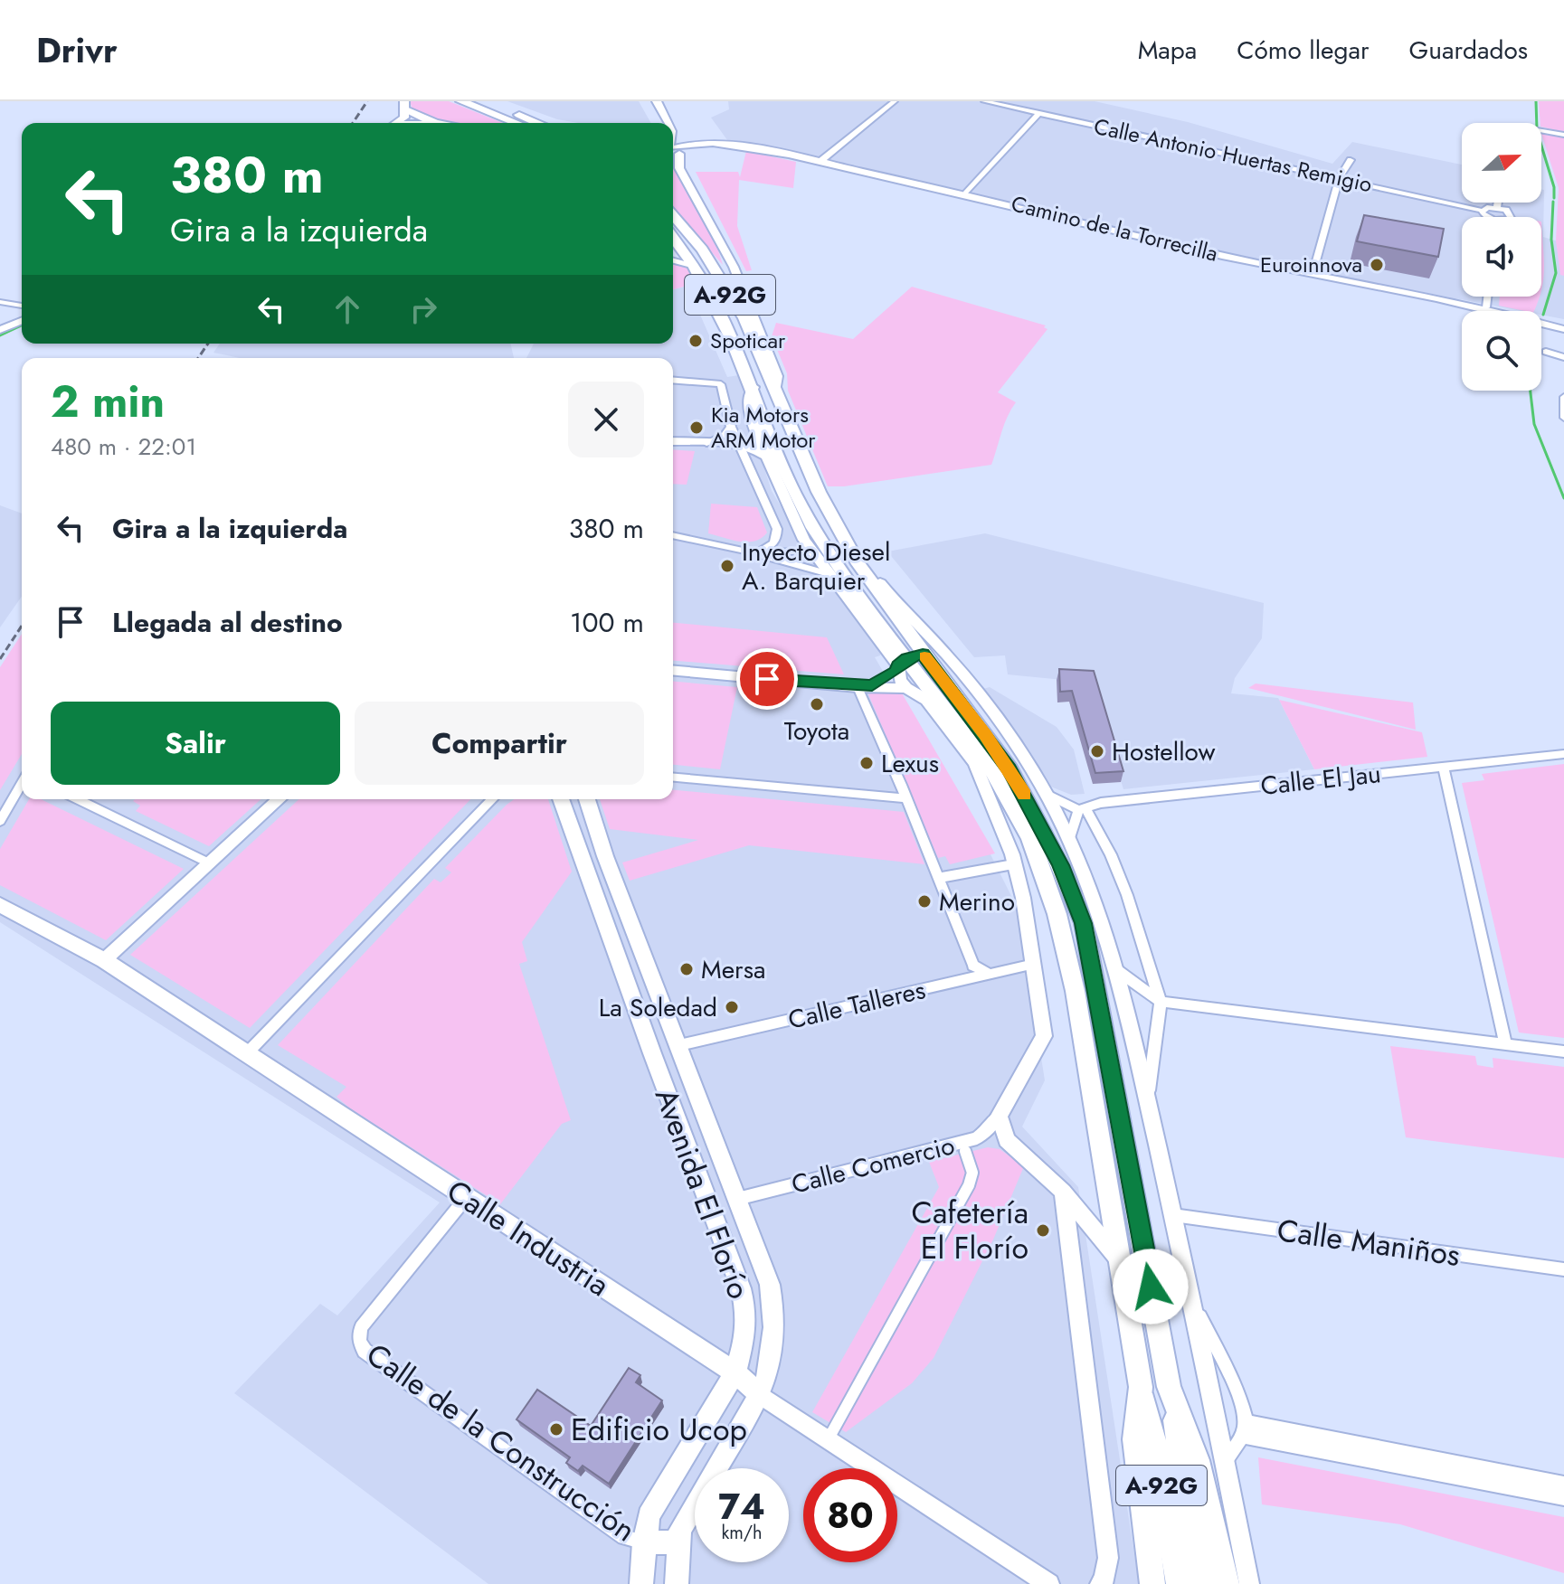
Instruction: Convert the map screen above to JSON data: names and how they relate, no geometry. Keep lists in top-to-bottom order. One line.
{"streets":{"main road":["A-92G","Avenida El Florío","Calle Industria"],"street":["Calle Antonio Huertas Remigio","Camino de la Torrecilla","Calle El Jau","Calle Talleres","Calle Comercio","Calle Maniños","Calle de la Construcción"]},"crossings":[["Calle Talleres","Avenida El Florío"],["Calle Comercio","Avenida El Florío"],["Avenida El Florío","Calle Industria"],["Avenida El Florío","Calle de la Construcción"],["Calle Industria","Calle de la Construcción"]],"places":["Euroinnova","Spoticar","Kia Motors ARM Motor","Inyecto Diesel A. Barquier","Toyota","Hostellow","Lexus","Merino","Mersa","La Soledad","Cafetería El Florío","Edificio Ucop"],"north":"right","page":{"header":"Drivr","nav":["Mapa","Cómo llegar","Guardados"],"turn":["380 m","Gira a la izquierda"],"heading":["2 min","480 m · 22:01"],"list":[{"name":"Gira a la izquierda","value":"380 m"},{"name":"Llegada al destino","value":"100 m"}],"buttons":["Salir","Compartir"],"speed":"74 km/h","limit":"80"}}
